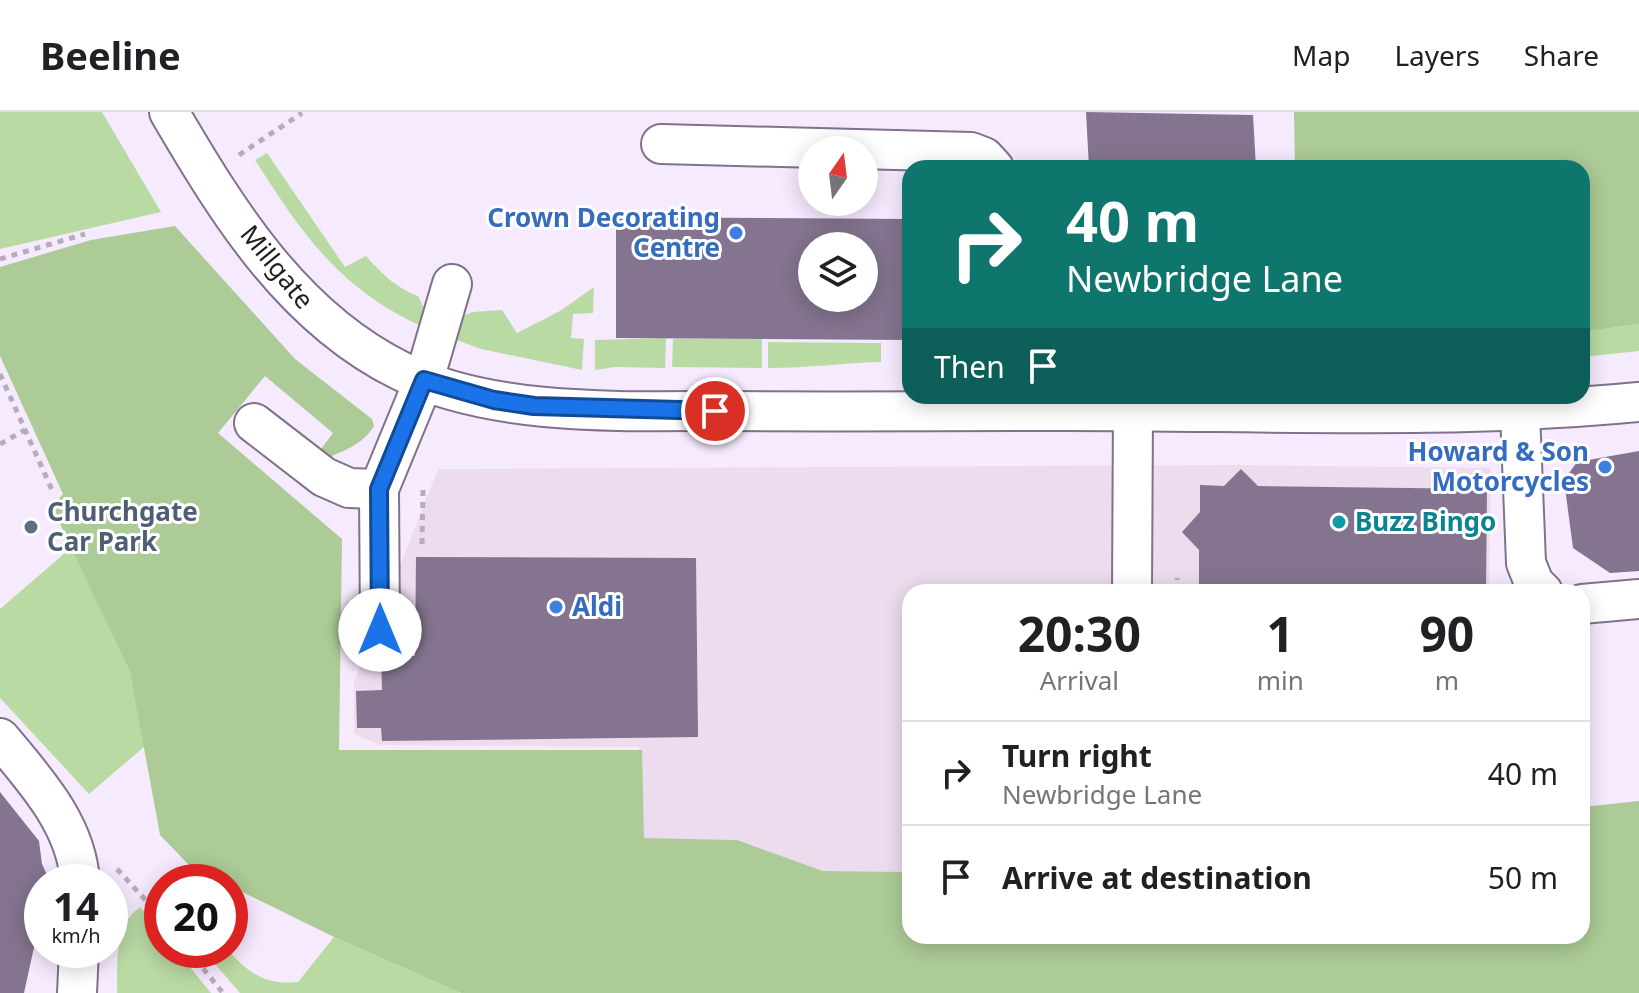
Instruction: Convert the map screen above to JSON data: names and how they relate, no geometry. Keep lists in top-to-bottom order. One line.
{"streets":{"street":["Millgate"]},"places":["Crown Decorating Centre","Howard & Son Motorcycles","Buzz Bingo","Churchgate Car Park","Aldi"],"north":"top","page":{"header":"Beeline","nav":["Map","Layers","Share"],"turn":["40 m","Newbridge Lane"],"then":"Then","eta":["20:30","Arrival","1","min","90","m"],"list":[{"name":"Turn right","note":"Newbridge Lane","value":"40 m"},{"name":"Arrive at destination","value":"50 m"}],"speed":"14 km/h","limit":"20"}}
